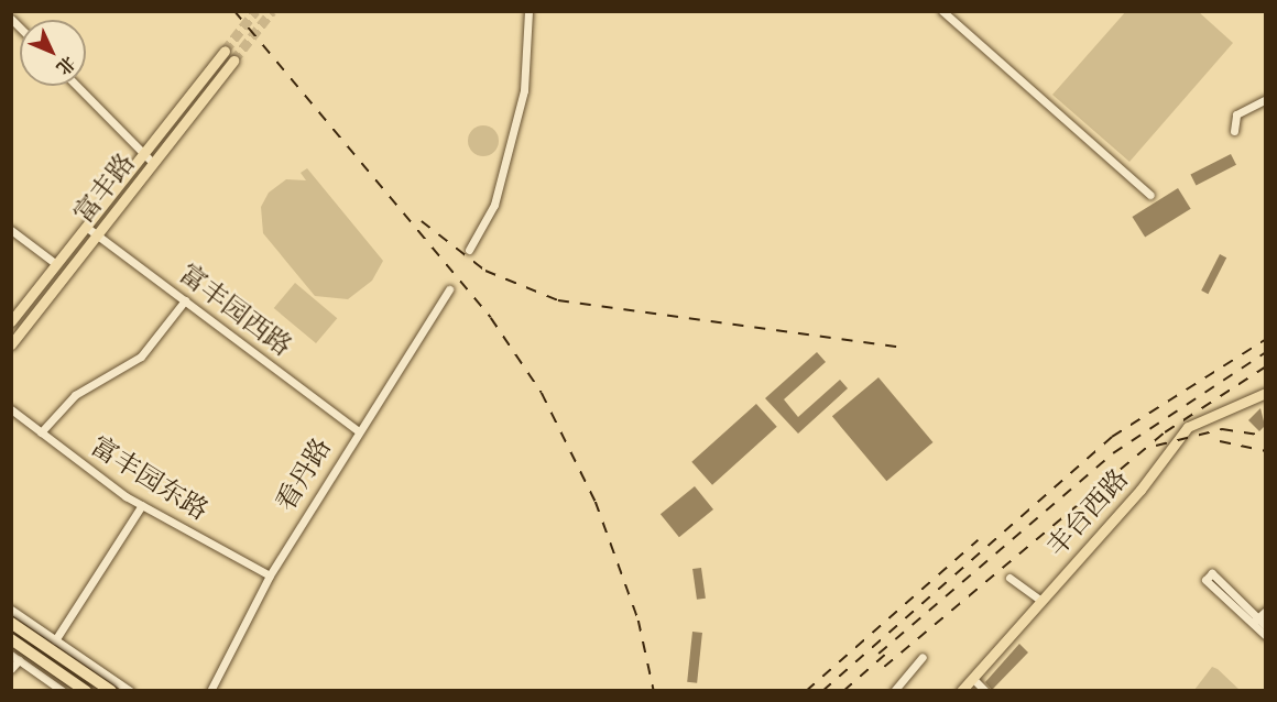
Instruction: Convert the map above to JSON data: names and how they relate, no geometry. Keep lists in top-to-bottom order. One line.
{"streets":{"main road":["富丰路","丰台西路"],"street":["富丰园西路","看丹路","富丰园东路"]},"crossings":[["富丰路","富丰园西路"],["富丰园西路","看丹路"],["看丹路","富丰园东路"]],"north":"bottom right"}
